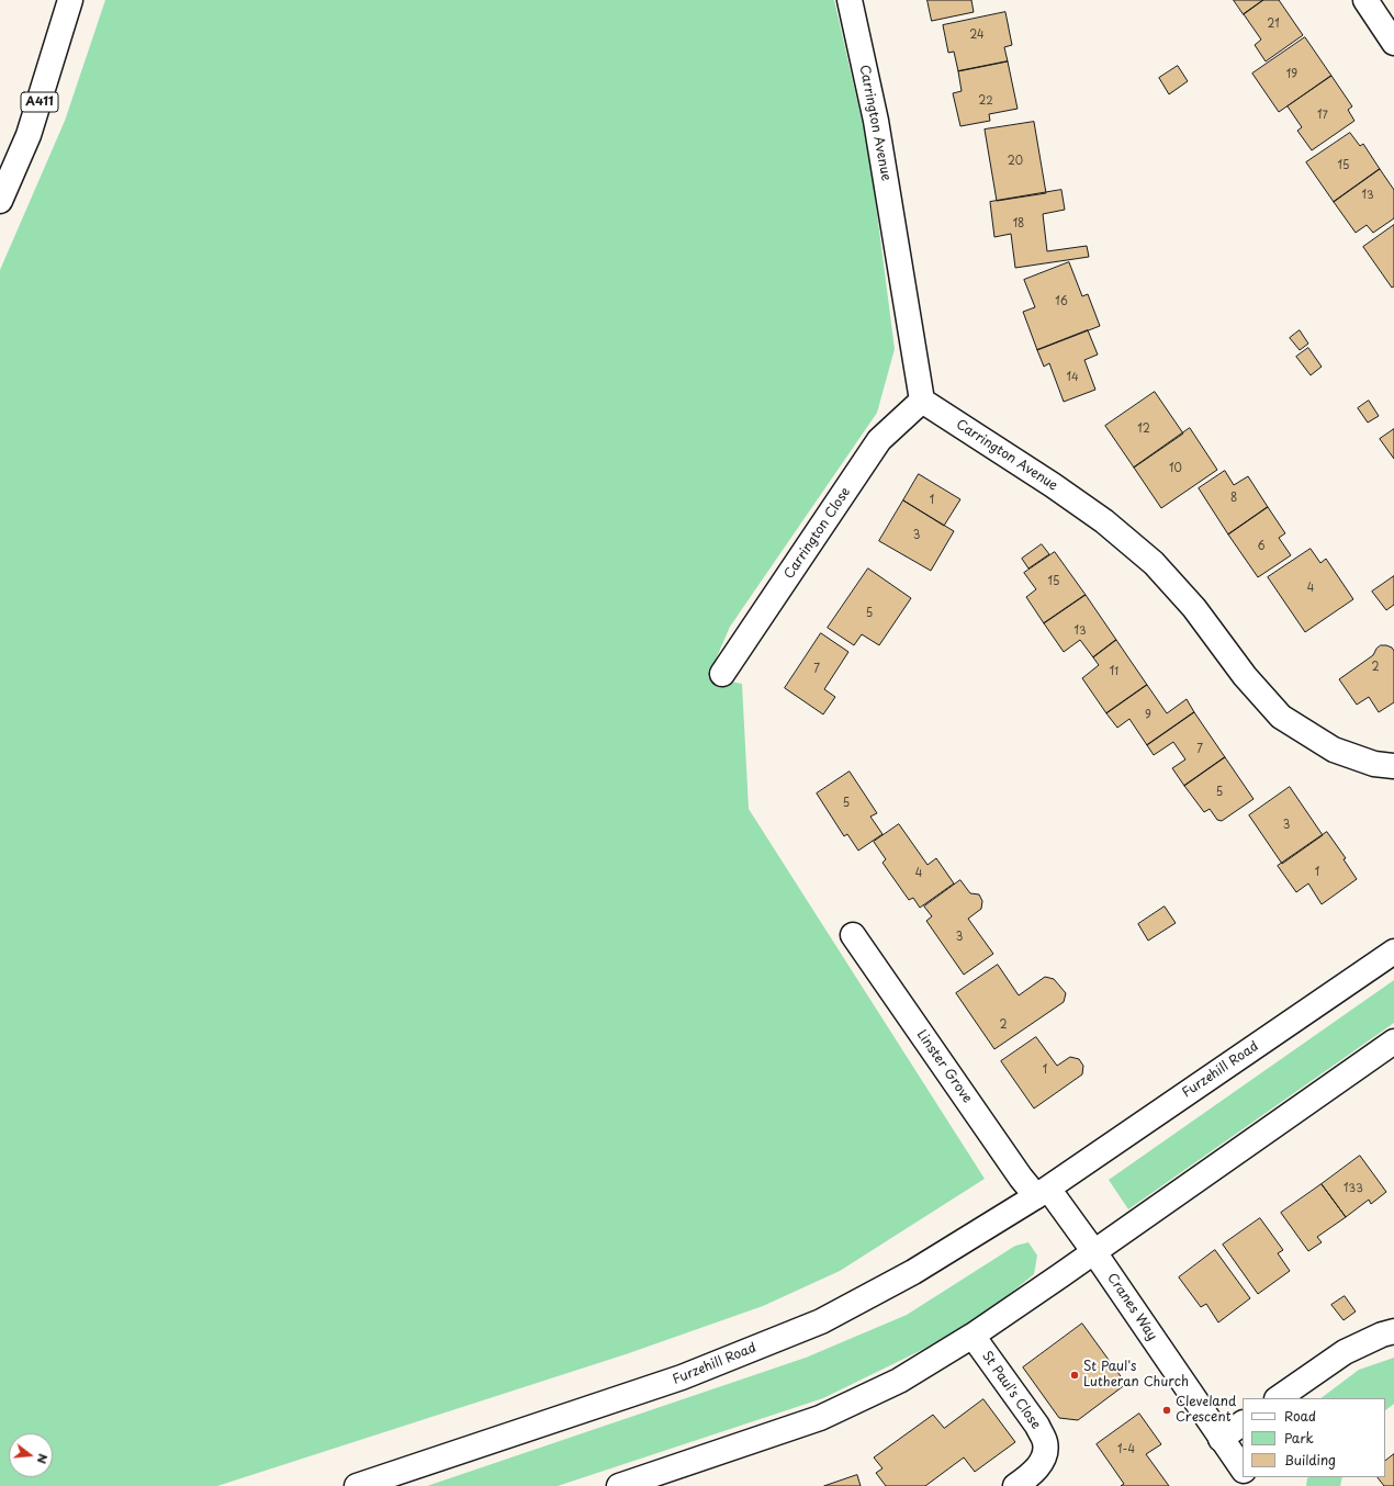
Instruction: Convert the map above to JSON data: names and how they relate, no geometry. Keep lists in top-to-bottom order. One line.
{"streets":{"street":["A411","Carrington Avenue","Carrington Close","Linster Grove","Furzehill Road","Cranes Way","St Paul's Close"]},"crossings":[["Carrington Avenue","Carrington Close"],["Linster Grove","Furzehill Road"]],"places":["St Paul's Lutheran Church","Cleveland Crescent"],"house_numbers":["21","24","19","22","17","20","15","13","18","16","14","12","10","8","1","3","6","15","4","5","13","2","7","11","9","7","5","5","3","1","4","3","2","1","133","1-4"],"legend":["Road","Park","Building"],"north":"right"}
